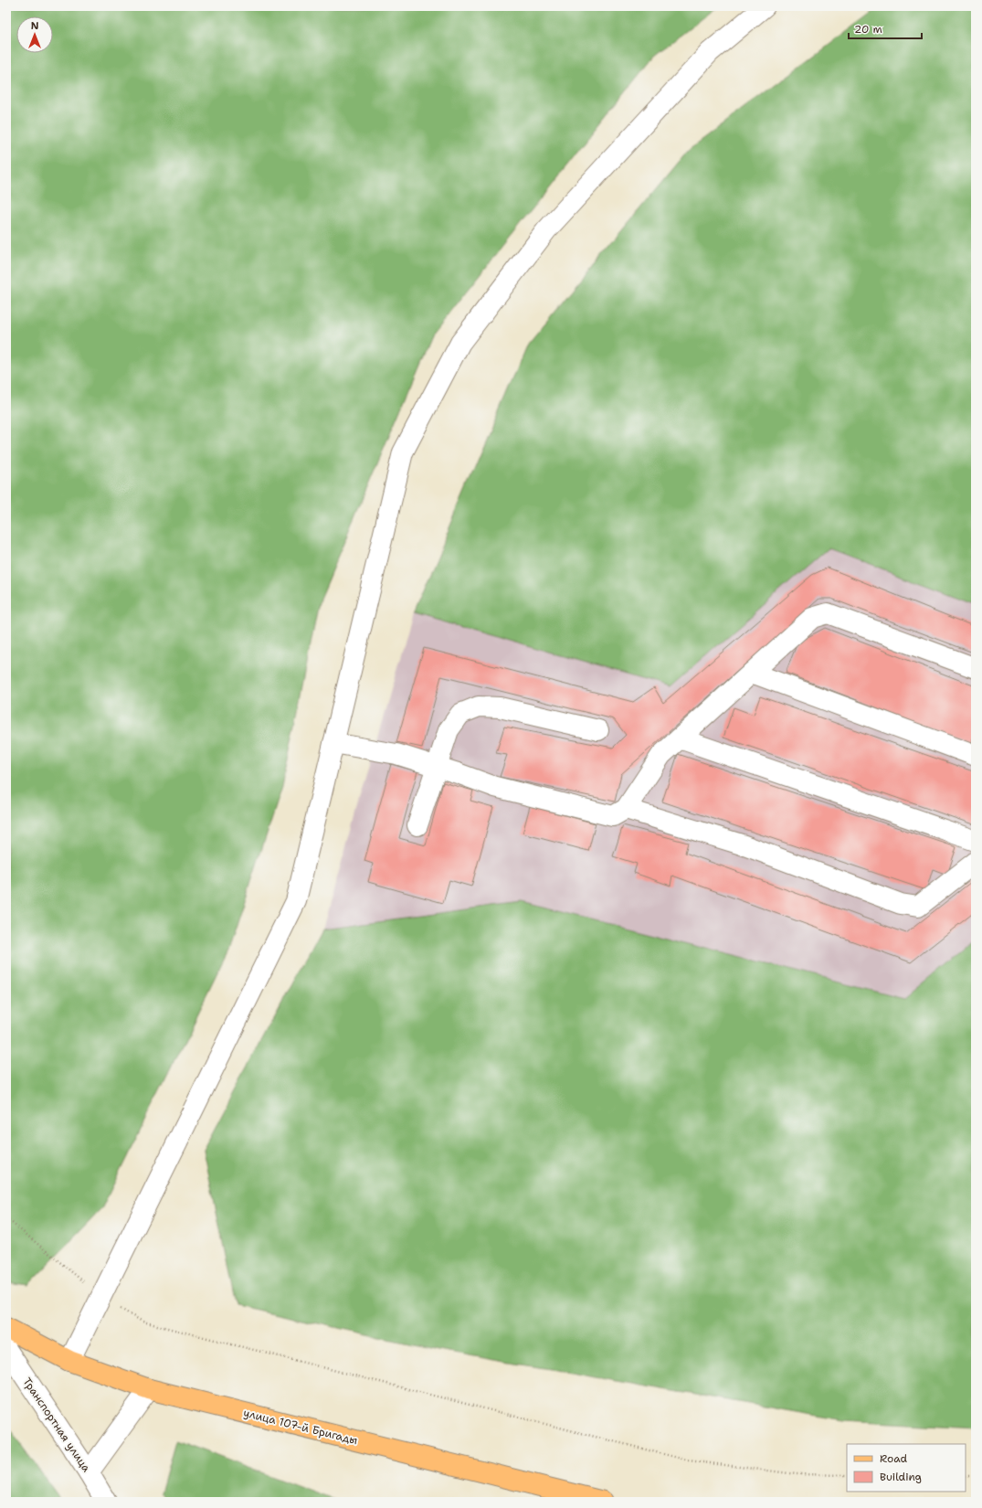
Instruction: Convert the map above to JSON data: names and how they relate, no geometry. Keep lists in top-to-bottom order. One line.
{"streets":{"main road":["улица 107-й Бригады"],"street":["Транспортная улица"]},"legend":["Road","Building"],"scale_bar":"20 m","north":"top"}
